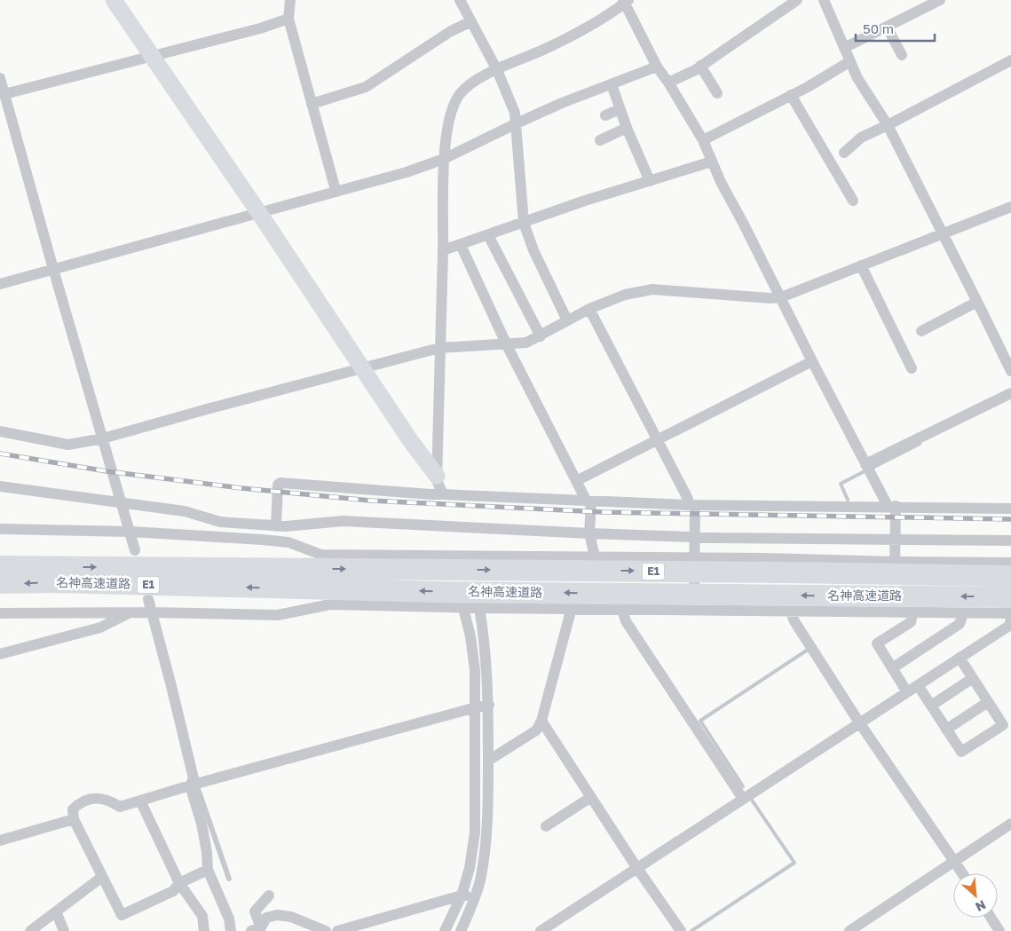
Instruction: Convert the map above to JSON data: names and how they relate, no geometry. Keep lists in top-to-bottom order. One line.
{"streets":{"highway":["E1","名神高速道路"]},"scale_bar":"50 m","north":"bottom right"}
